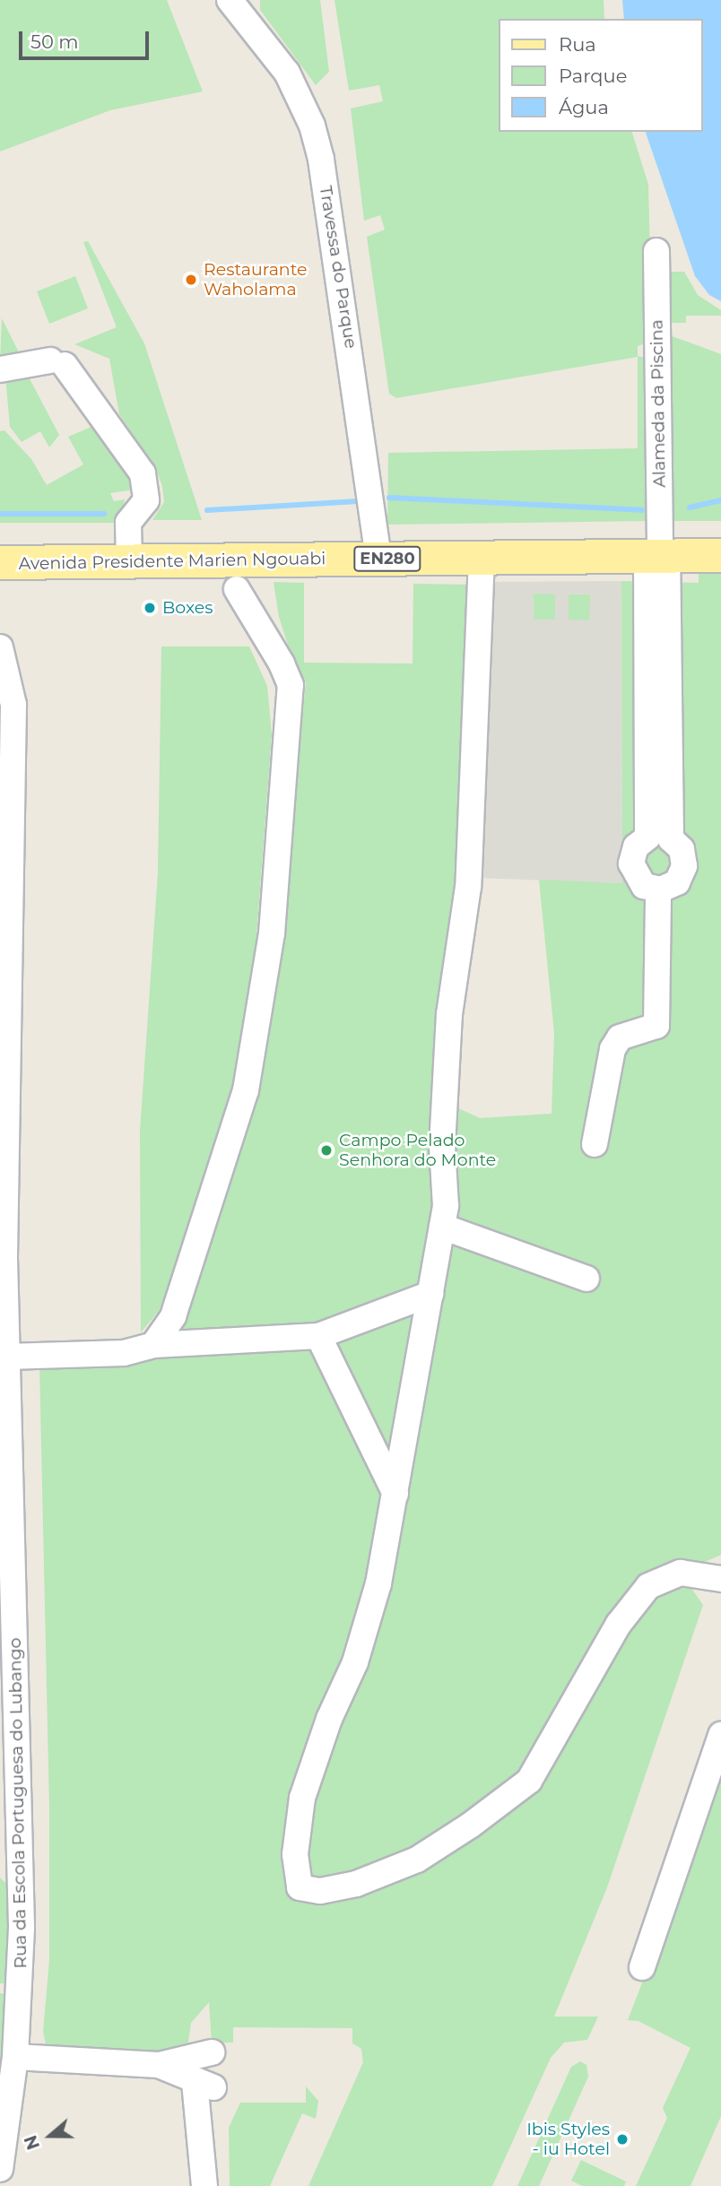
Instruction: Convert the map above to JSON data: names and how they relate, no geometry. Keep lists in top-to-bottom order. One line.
{"streets":{"main road":["EN280","Avenida Presidente Marien Ngouabi"],"street":["Travessa do Parque","Alameda da Piscina","Rua da Escola Portuguesa do Lubango"]},"crossings":[["Travessa do Parque","Avenida Presidente Marien Ngouabi"],["Alameda da Piscina","Avenida Presidente Marien Ngouabi"]],"places":["Restaurante Waholama","Boxes","Campo Pelado Senhora do Monte","Ibis Styles - iu Hotel"],"legend":["Rua","Parque","Água"],"scale_bar":"50 m","north":"left"}
